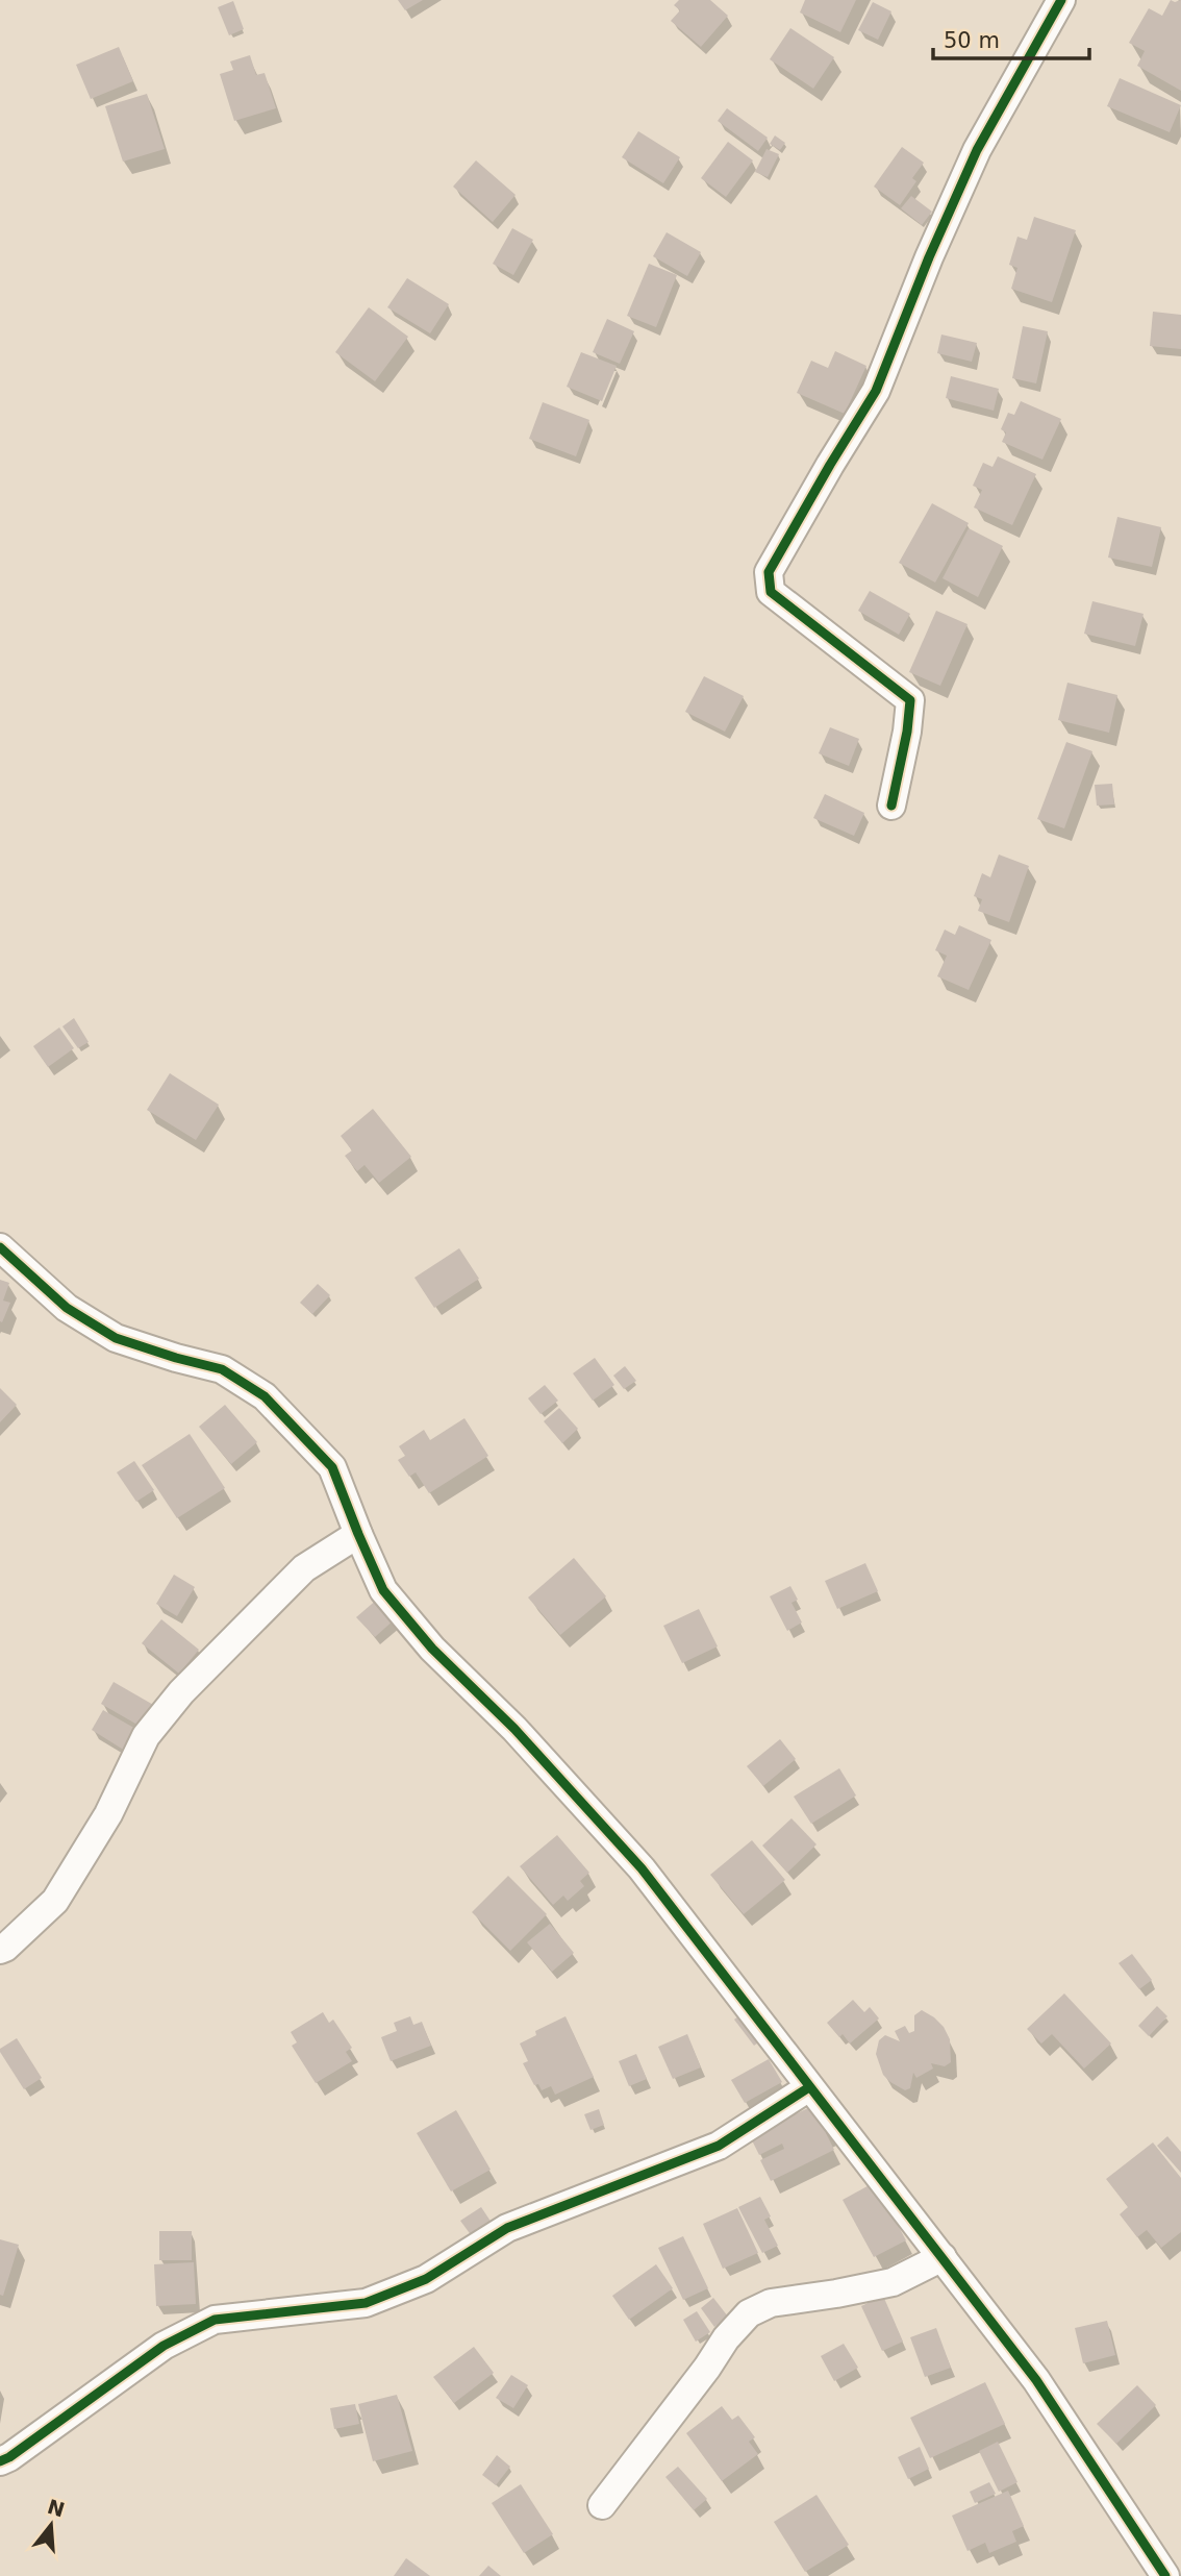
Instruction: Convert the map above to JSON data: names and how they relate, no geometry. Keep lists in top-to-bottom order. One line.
{"scale_bar":"50 m","north":"top"}
